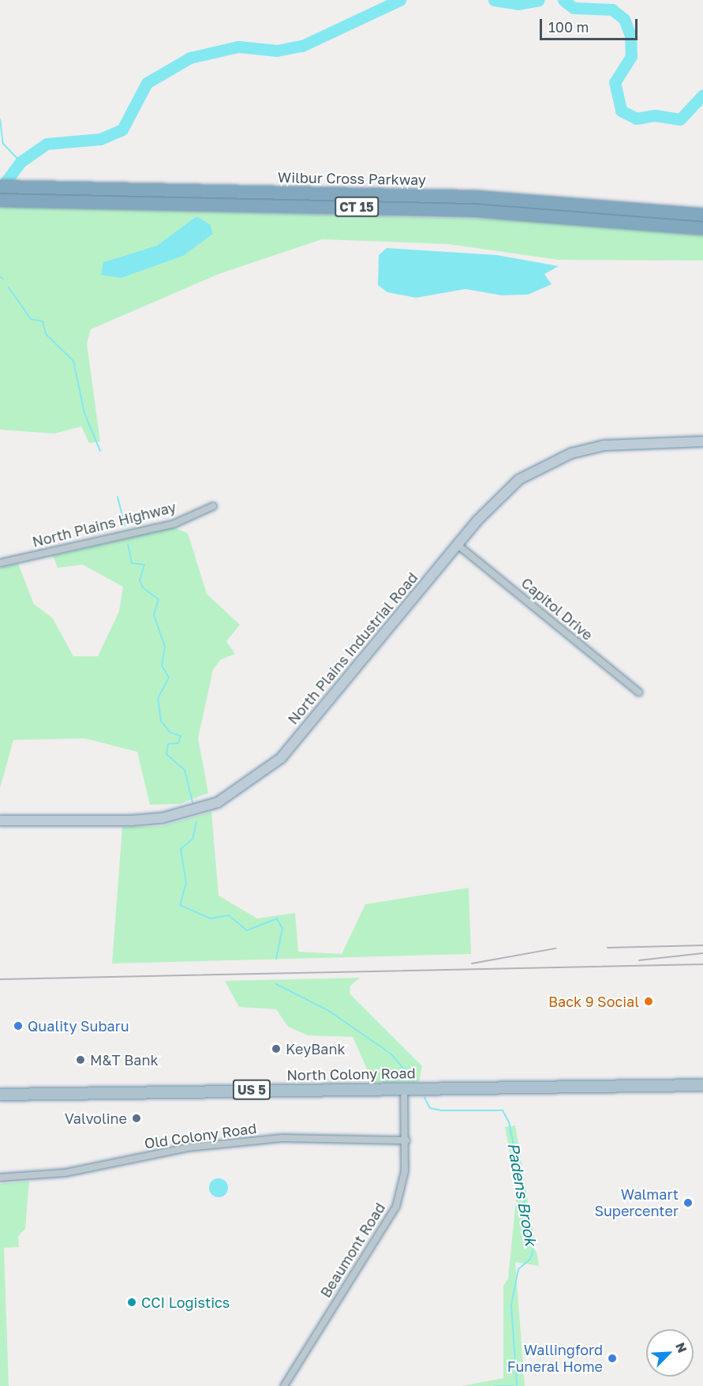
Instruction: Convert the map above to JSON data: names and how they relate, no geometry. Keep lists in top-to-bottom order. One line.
{"streets":{"highway":["Wilbur Cross Parkway","CT 15"],"main road":["North Colony Road","US 5"],"street":["North Plains Highway","Capitol Drive","North Plains Industrial Road","Old Colony Road","Beaumont Road"]},"crossings":[["Capitol Drive","North Plains Industrial Road"],["North Colony Road","Beaumont Road"],["Old Colony Road","Beaumont Road"]],"water":["Padens Brook"],"places":["Back 9 Social","Quality Subaru","KeyBank","M&T Bank","Valvoline","Walmart Supercenter","CCI Logistics","Wallingford Funeral Home"],"scale_bar":"100 m","north":"top right"}
